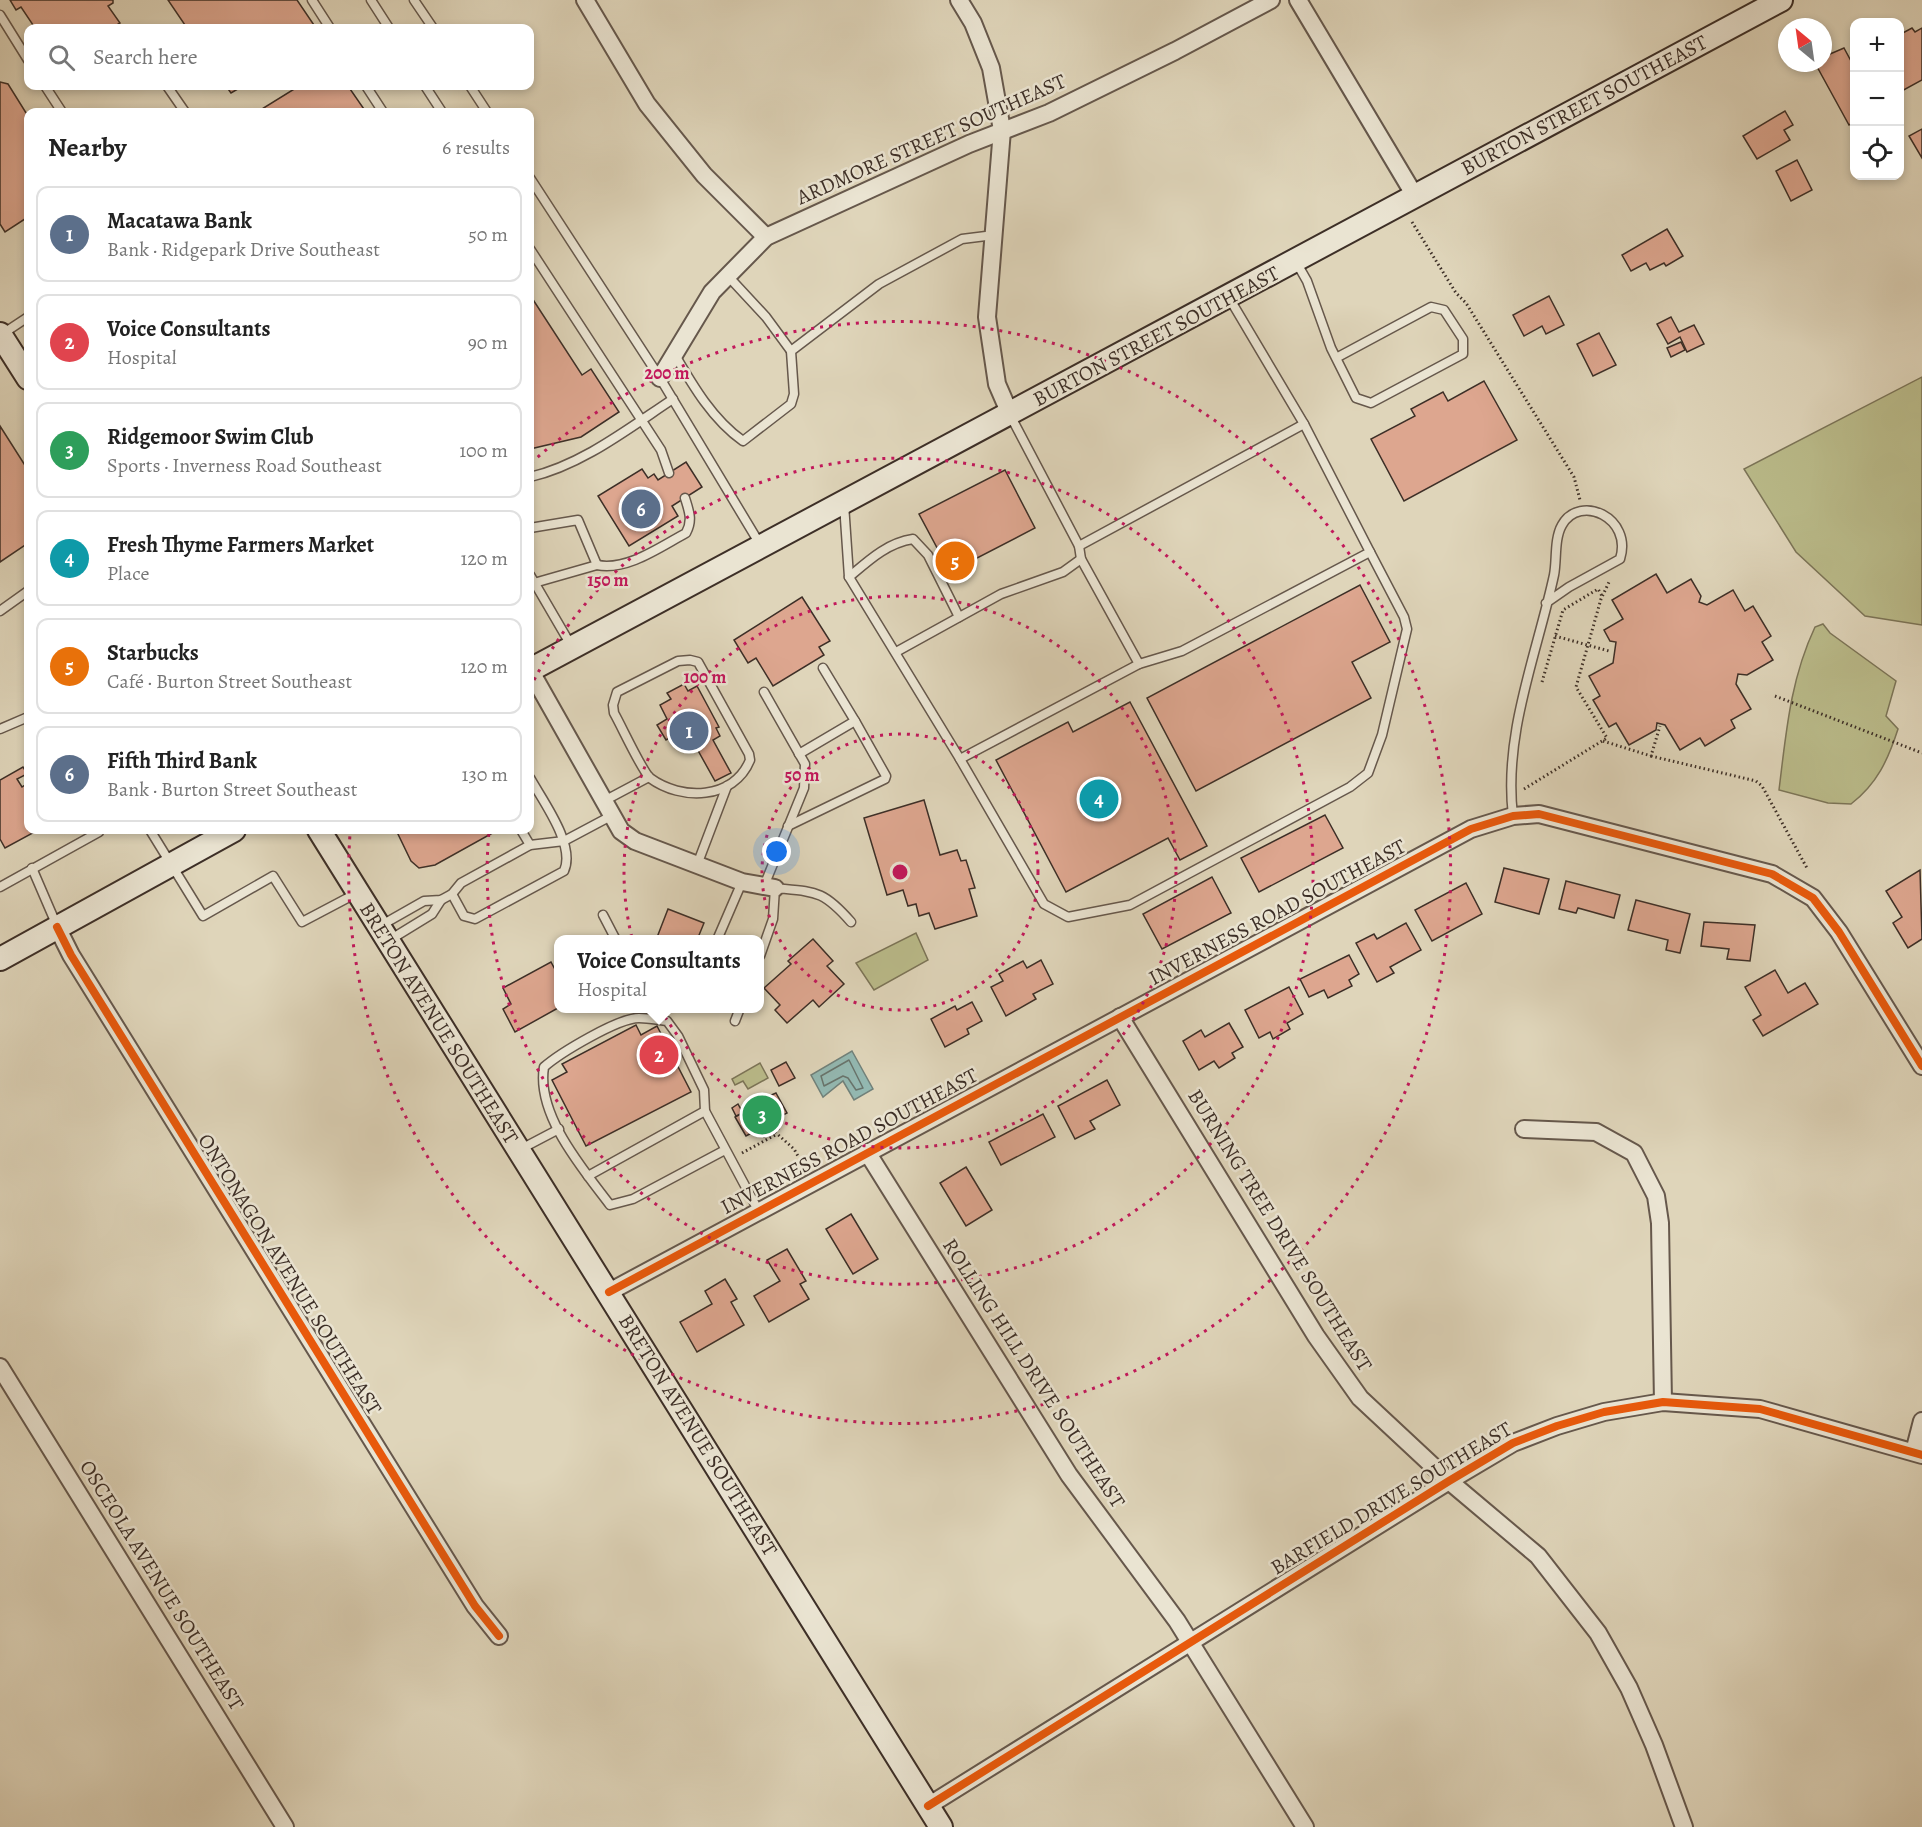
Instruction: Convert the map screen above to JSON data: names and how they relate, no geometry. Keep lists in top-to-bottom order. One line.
{"streets":{"main road":["BURTON STREET SOUTHEAST","BRETON AVENUE SOUTHEAST"],"street":["ARDMORE STREET SOUTHEAST","INVERNESS ROAD SOUTHEAST","BURNING TREE DRIVE SOUTHEAST","ONTONAGON AVENUE SOUTHEAST","ROLLING HILL DRIVE SOUTHEAST","BARFIELD DRIVE SOUTHEAST","OSCEOLA AVENUE SOUTHEAST"]},"crossings":[["INVERNESS ROAD SOUTHEAST","BRETON AVENUE SOUTHEAST"],["INVERNESS ROAD SOUTHEAST","BURNING TREE DRIVE SOUTHEAST"],["INVERNESS ROAD SOUTHEAST","ROLLING HILL DRIVE SOUTHEAST"],["BRETON AVENUE SOUTHEAST","BARFIELD DRIVE SOUTHEAST"],["BURNING TREE DRIVE SOUTHEAST","BARFIELD DRIVE SOUTHEAST"],["ROLLING HILL DRIVE SOUTHEAST","BARFIELD DRIVE SOUTHEAST"]],"north":"top left","page":{"map_buttons":["+","−"],"search":"Search here","heading":["Nearby","6 results"],"list":[{"mark":"1","name":"Macatawa Bank","note":"Bank · Ridgepark Drive Southeast","value":"50 m"},{"mark":"2","name":"Voice Consultants","note":"Hospital","value":"90 m"},{"mark":"3","name":"Ridgemoor Swim Club","note":"Sports · Inverness Road Southeast","value":"100 m"},{"mark":"4","name":"Fresh Thyme Farmers Market","note":"Place","value":"120 m"},{"mark":"5","name":"Starbucks","note":"Café · Burton Street Southeast","value":"120 m"},{"mark":"6","name":"Fifth Third Bank","note":"Bank · Burton Street Southeast","value":"130 m"}],"pins":["6","5","1","4","2","3"],"popup":["Voice Consultants","Hospital"]},"rings":["200 m","150 m","100 m","50 m"]}
